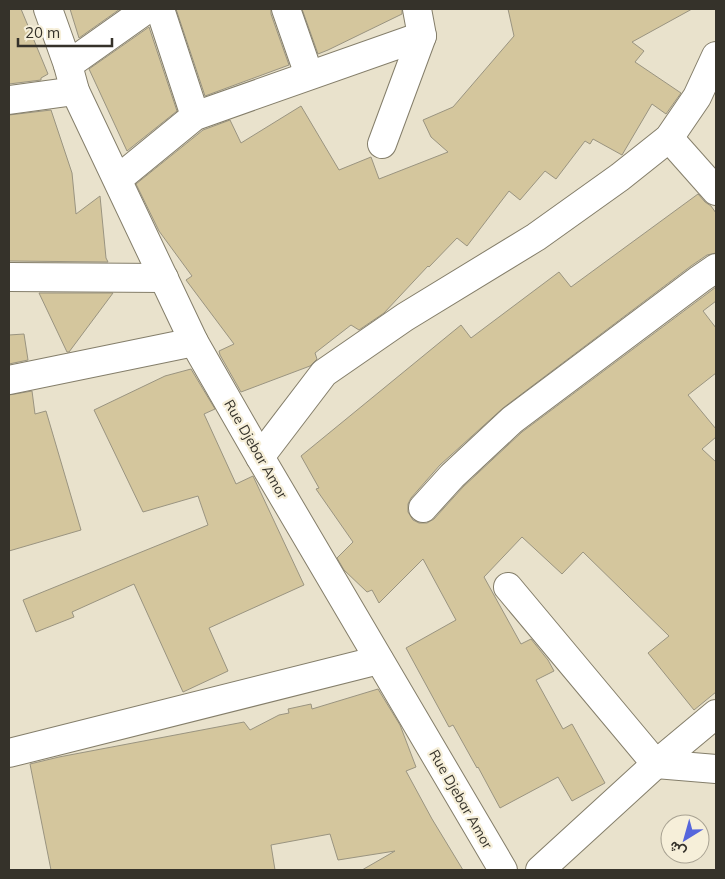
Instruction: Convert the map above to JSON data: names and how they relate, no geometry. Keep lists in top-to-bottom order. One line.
{"streets":{"street":["Rue Djebar Amor"]},"scale_bar":"20 m","north":"bottom left"}
